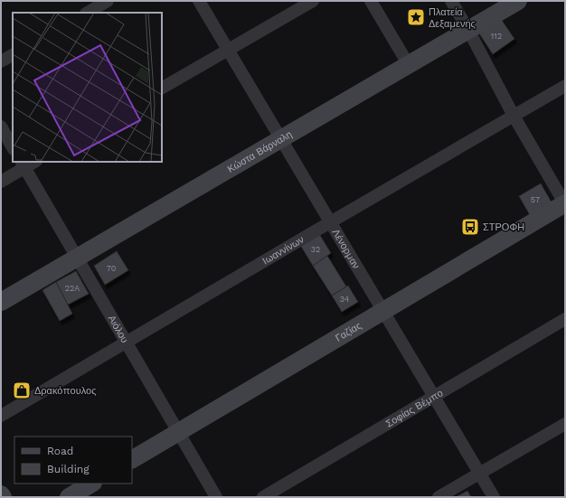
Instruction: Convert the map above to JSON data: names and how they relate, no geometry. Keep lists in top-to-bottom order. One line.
{"streets":{"street":["Κώστα Βάρναλη","Ιωαννίνων","Λένορμαν","Αιόλου","Γαζίας","Σοφίας Βέμπο"]},"crossings":[["Κώστα Βάρναλη","Λένορμαν"],["Κώστα Βάρναλη","Αιόλου"],["Ιωαννίνων","Λένορμαν"],["Ιωαννίνων","Αιόλου"],["Λένορμαν","Γαζίας"],["Λένορμαν","Σοφίας Βέμπο"],["Αιόλου","Γαζίας"]],"places":{"place":["Πλατεία Δεξαμενής"],"bus stop":["ΣΤΡΟΦΗ"],"shop":["Δρακόπουλος"]},"house_numbers":["112","57","32","70","22A","34"],"legend":["Road","Building"]}
